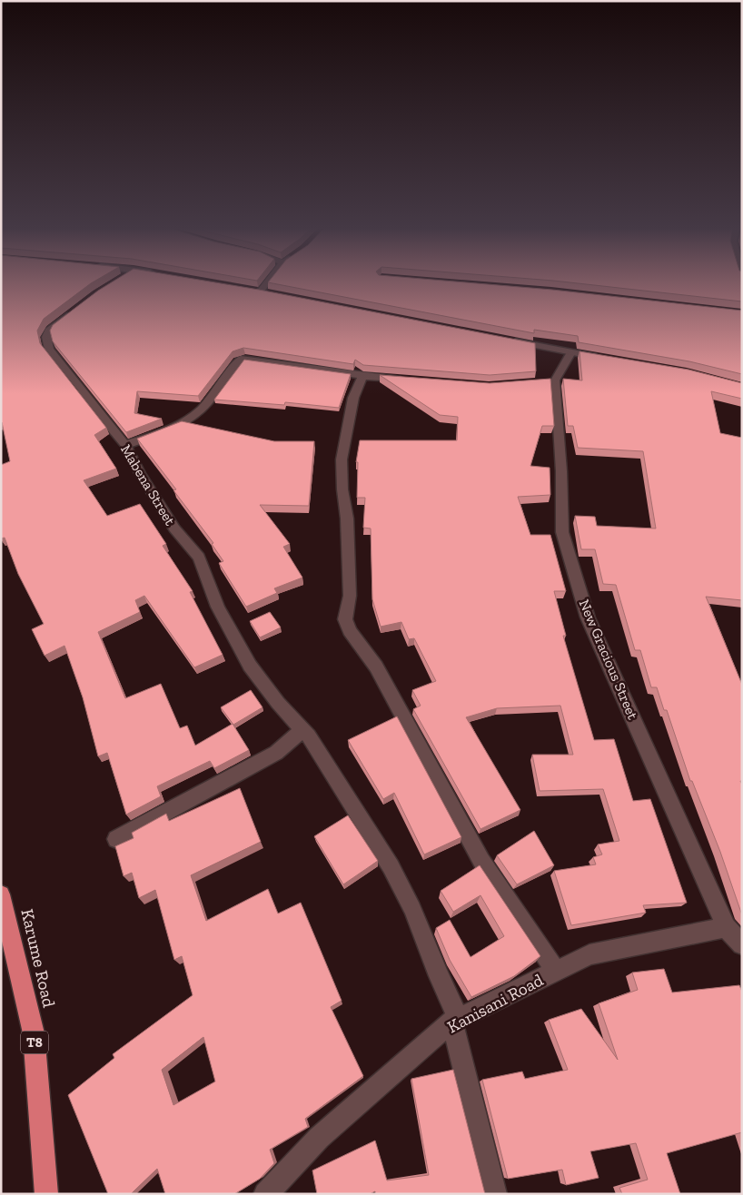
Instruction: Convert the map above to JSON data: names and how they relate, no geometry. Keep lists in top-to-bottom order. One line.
{"streets":{"highway":["Karume Road","T8"],"street":["Mabena Street","New Gracious Street","Kanisani Road"]},"crossings":[["Mabena Street","Kanisani Road"],["New Gracious Street","Kanisani Road"]]}
